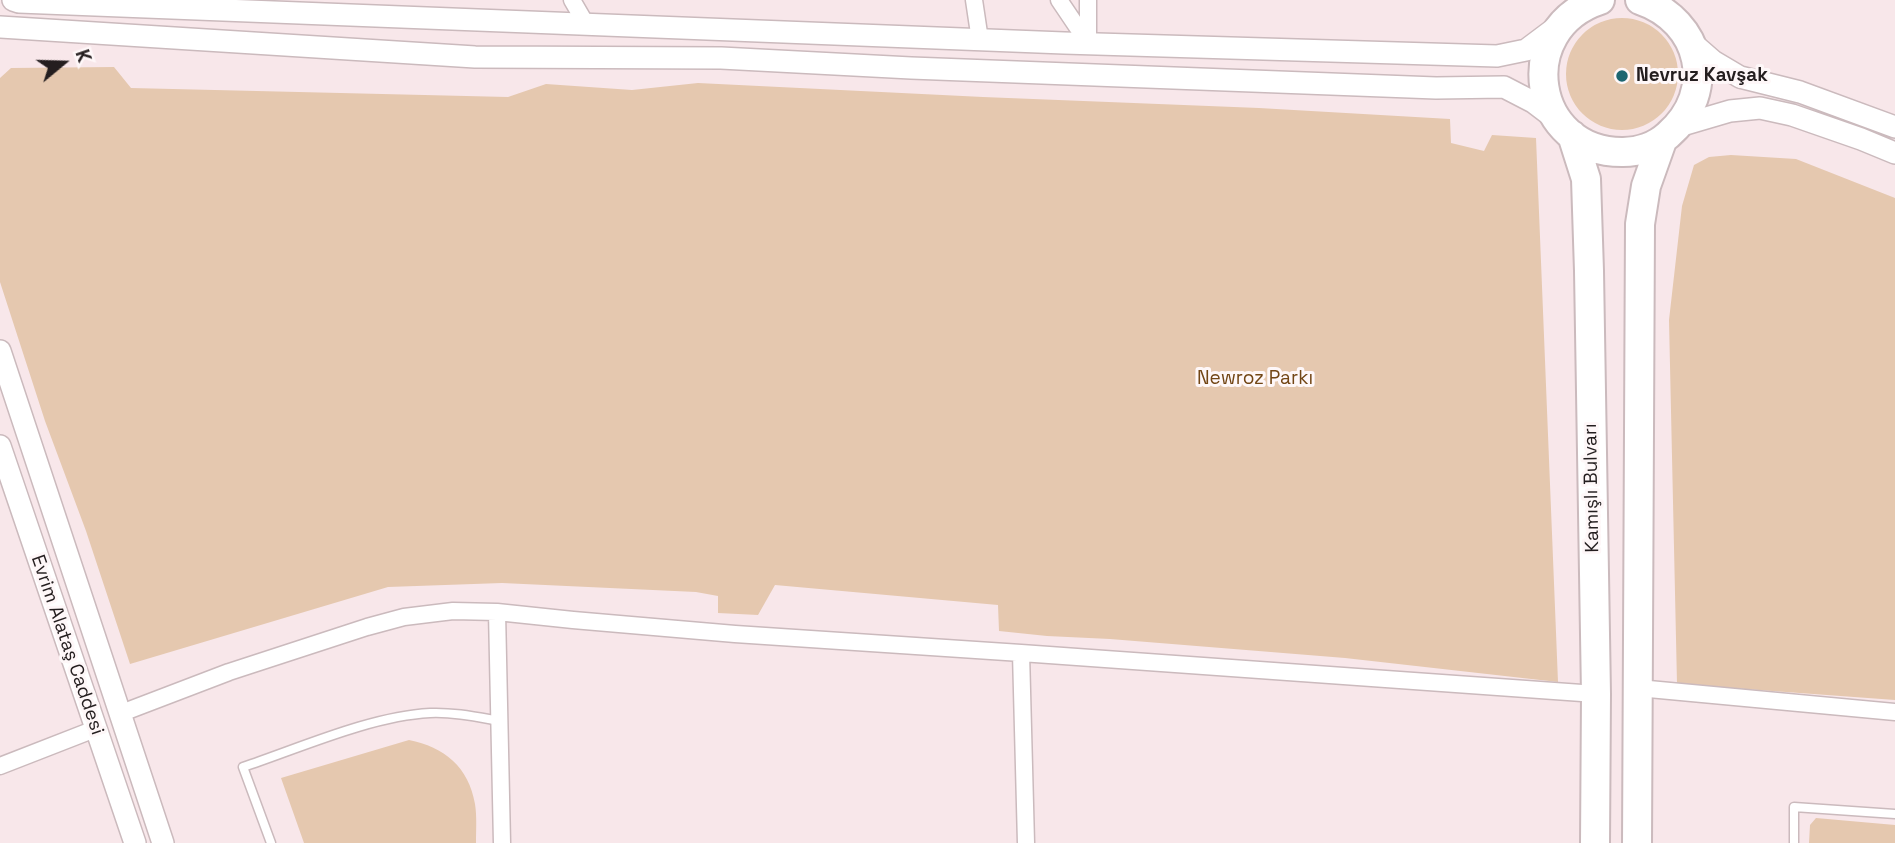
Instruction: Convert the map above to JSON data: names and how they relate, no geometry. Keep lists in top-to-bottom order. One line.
{"streets":{"highway":["Kamışlı Bulvarı"],"main road":["Evrim Alataş Caddesi"]},"parks":["Newroz Parkı"],"places":["Nevruz Kavşak"],"north":"right"}
